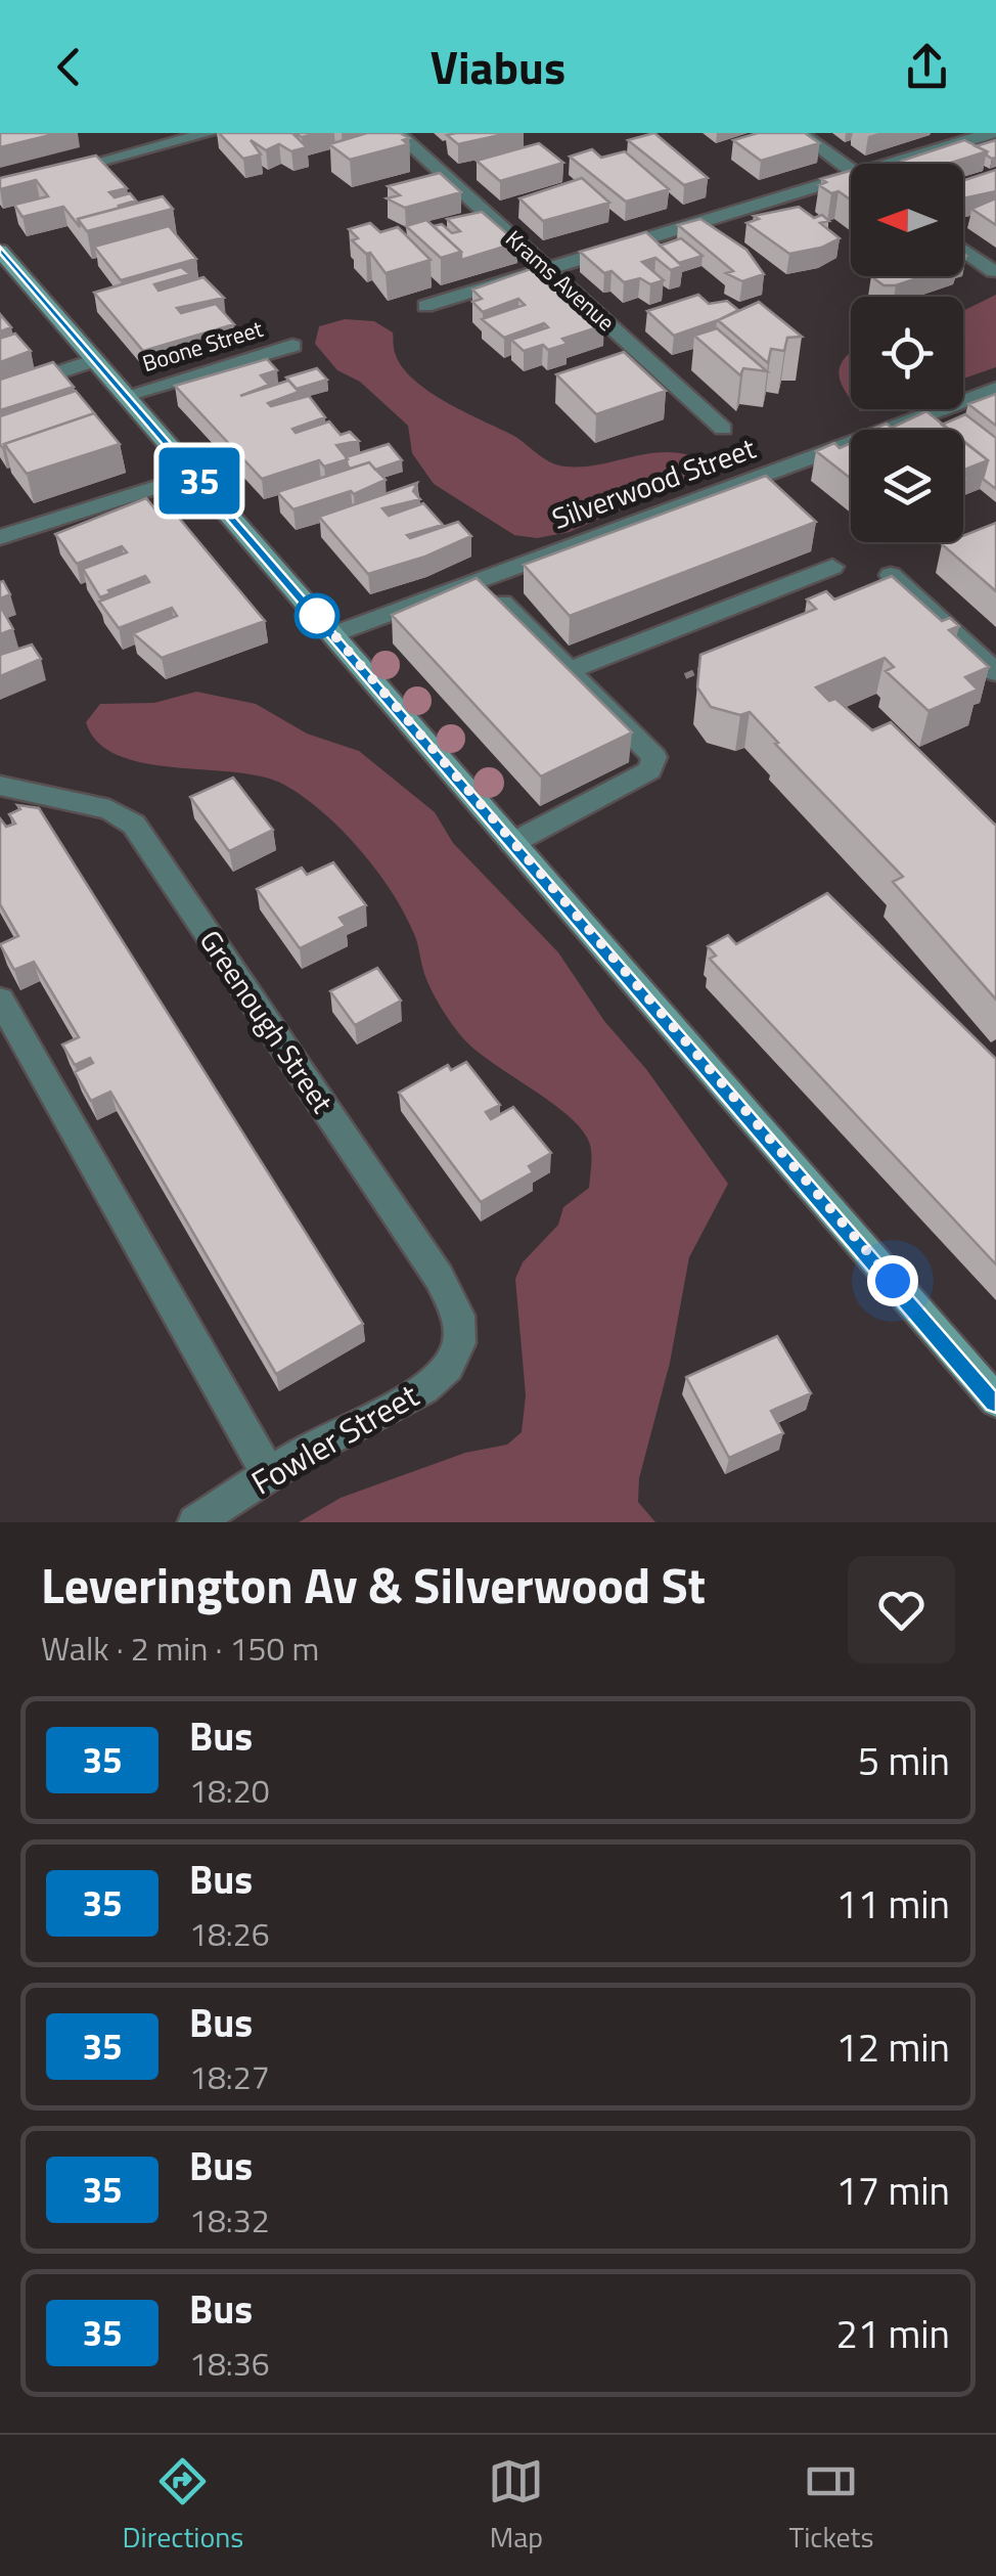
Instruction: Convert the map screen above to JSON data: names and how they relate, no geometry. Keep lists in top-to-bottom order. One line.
{"streets":{"street":["Krams Avenue","Boone Street","Silverwood Street","Greenough Street","Fowler Street"]},"crossings":[["Greenough Street","Fowler Street"]],"lines":["bus line 35"],"north":"left","page":{"header":"Viabus","on_map":"35","heading":["Leverington Av & Silverwood St","Walk · 2 min · 150 m"],"list":[{"mark":"35","name":"Bus","note":"18:20","value":"5 min"},{"mark":"35","name":"Bus","note":"18:26","value":"11 min"},{"mark":"35","name":"Bus","note":"18:27","value":"12 min"},{"mark":"35","name":"Bus","note":"18:32","value":"17 min"},{"mark":"35","name":"Bus","note":"18:36","value":"21 min"}],"tabs":["Directions","Map","Tickets"]}}
